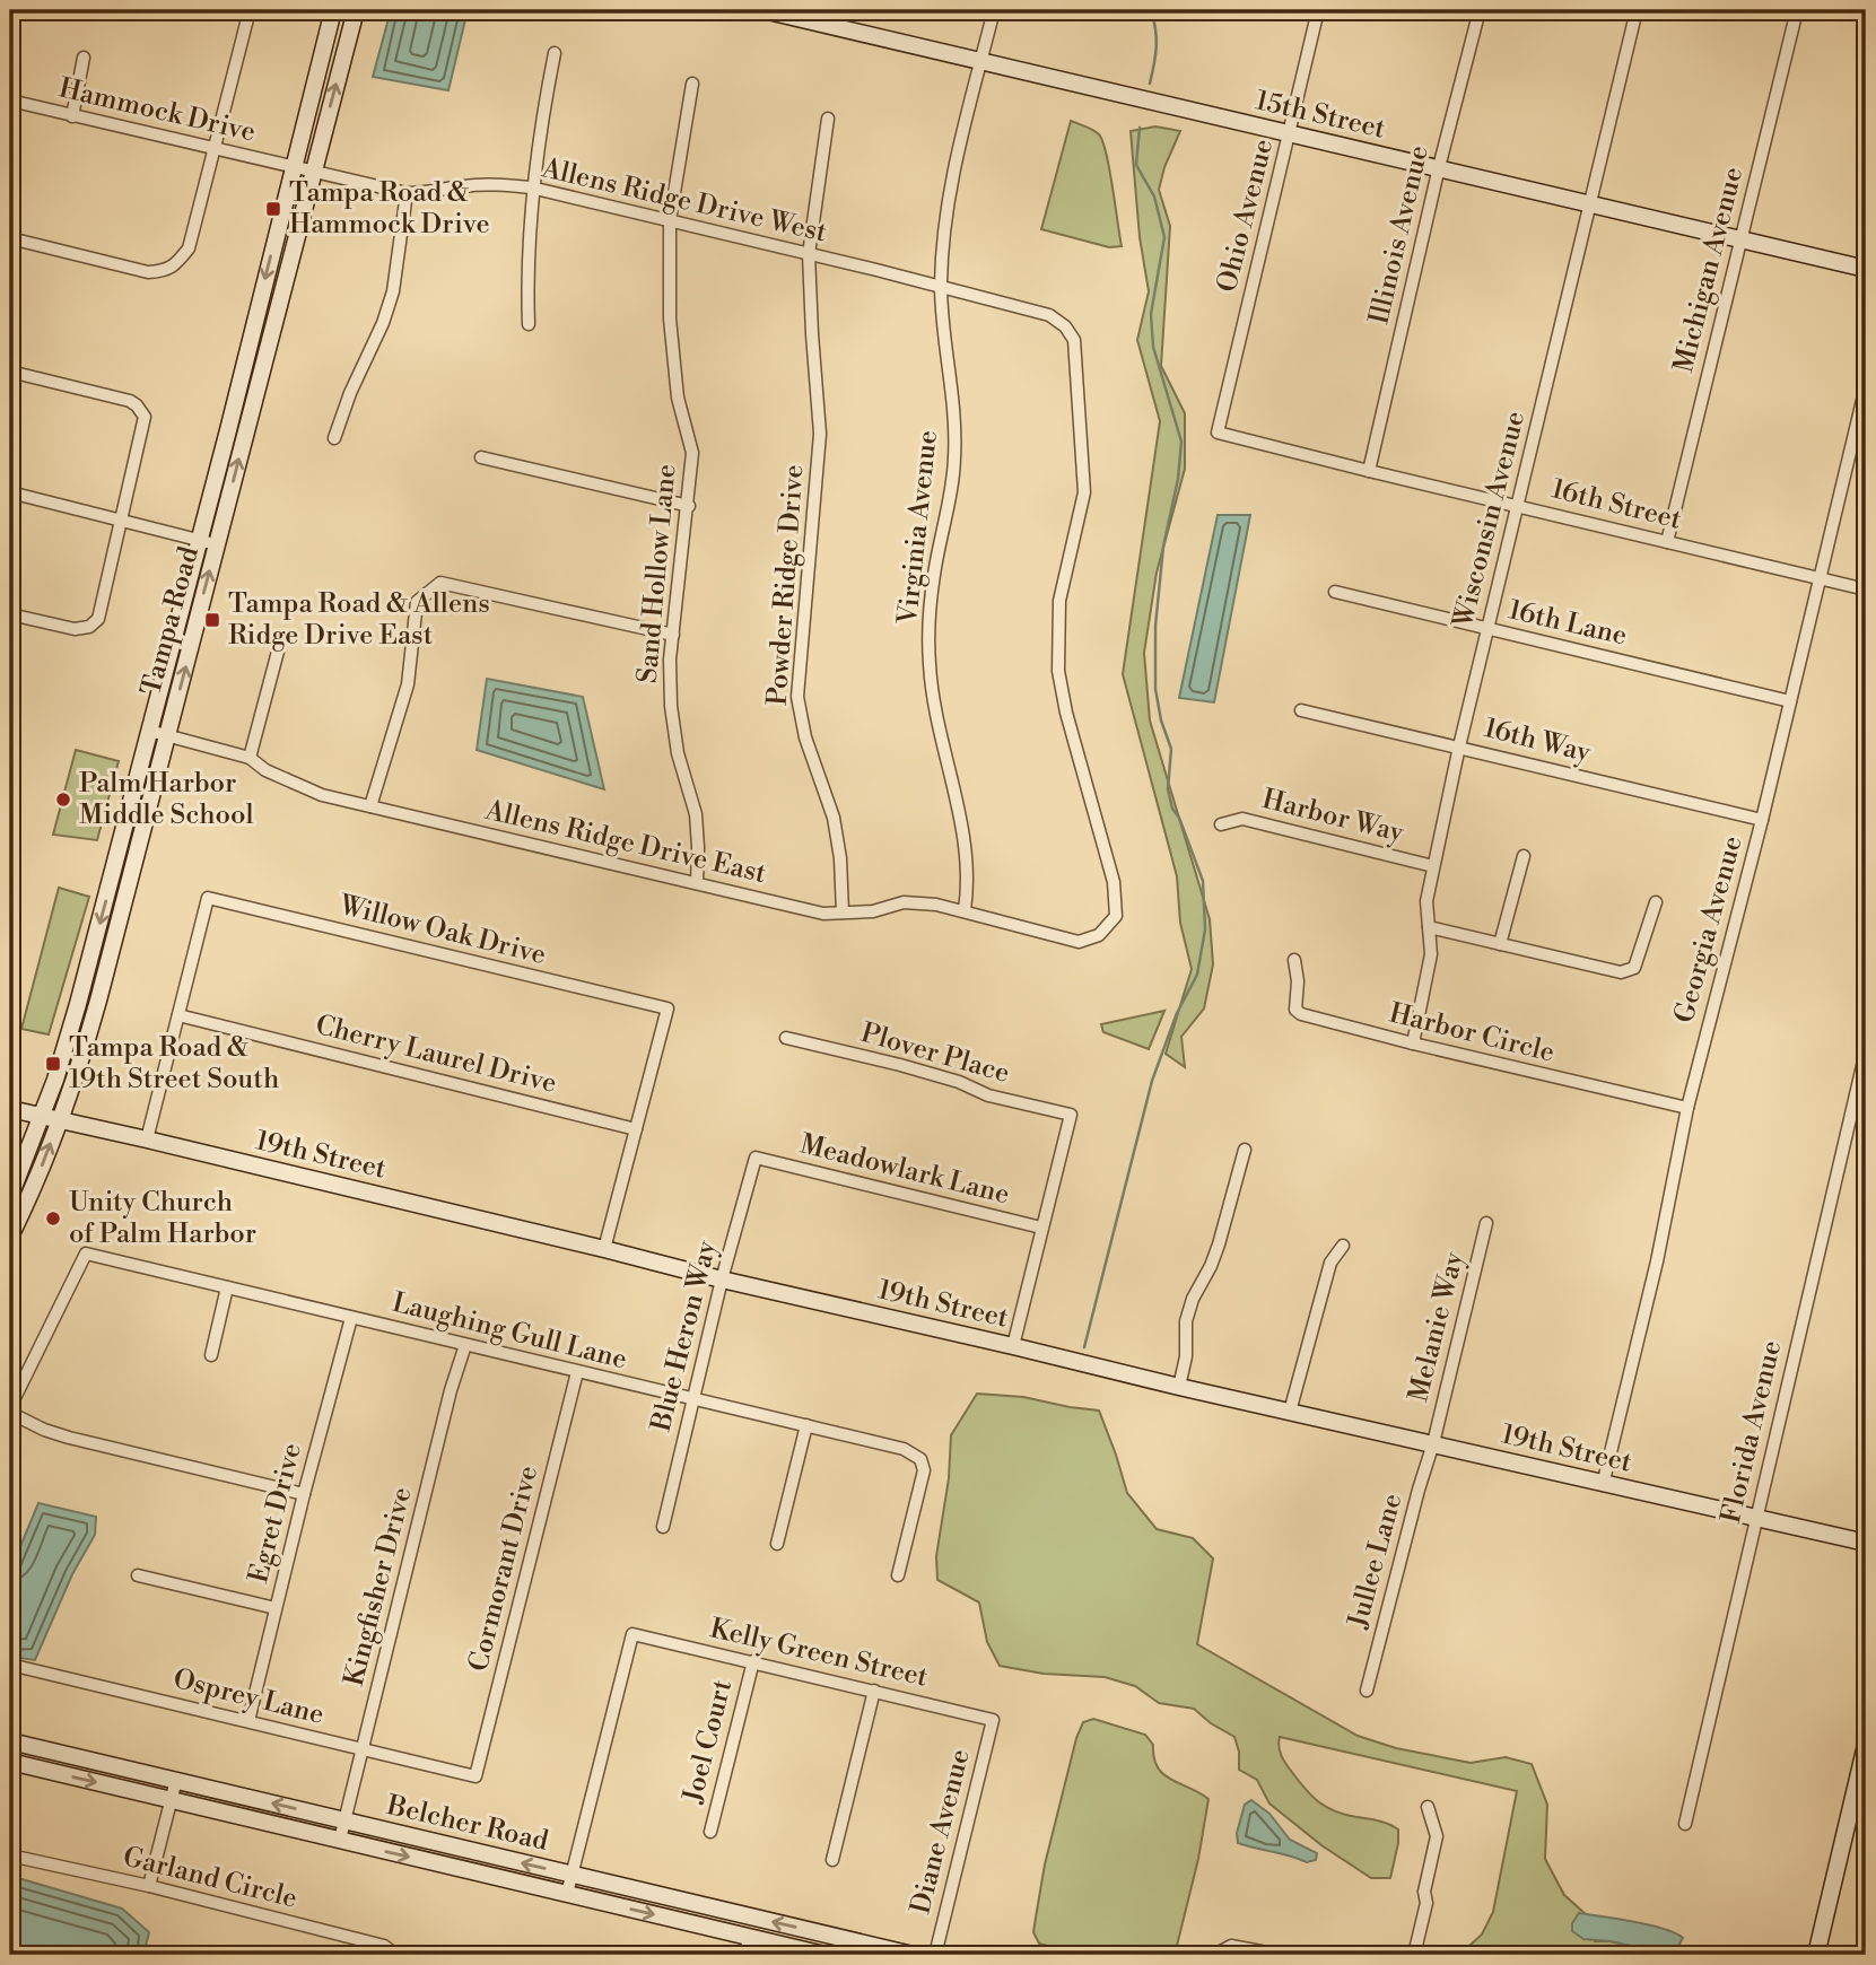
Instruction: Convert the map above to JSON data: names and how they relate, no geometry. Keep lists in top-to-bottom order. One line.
{"streets":{"main road":["15th Street","Tampa Road","19th Street","Belcher Road"],"street":["Hammock Drive","Allens Ridge Drive West","Ohio Avenue","Illinois Avenue","Michigan Avenue","16th Street","Wisconsin Avenue","Virginia Avenue","Sand Hollow Lane","Powder Ridge Drive","16th Lane","16th Way","Harbor Way","Allens Ridge Drive East","Georgia Avenue","Willow Oak Drive","Harbor Circle","Plover Place","Cherry Laurel Drive","Meadowlark Lane","Melanie Way","Laughing Gull Lane","Blue Heron Way","Florida Avenue","Egret Drive","Jullee Lane","Cormorant Drive","Kingfisher Drive","Kelly Green Street","Osprey Lane","Joel Court","Diane Avenue","Garland Circle"]},"crossings":[["Hammock Drive","Allens Ridge Drive West"],["Hammock Drive","Tampa Road"],["15th Street","Ohio Avenue"],["15th Street","Illinois Avenue"],["15th Street","Michigan Avenue"],["15th Street","Wisconsin Avenue"],["15th Street","Virginia Avenue"],["Allens Ridge Drive West","Virginia Avenue"],["Allens Ridge Drive West","Sand Hollow Lane"],["Allens Ridge Drive West","Powder Ridge Drive"],["Allens Ridge Drive West","Tampa Road"],["Allens Ridge Drive West","Allens Ridge Drive East"],["Ohio Avenue","16th Street"],["Illinois Avenue","16th Street"],["Michigan Avenue","16th Street"],["16th Street","Wisconsin Avenue"],["16th Street","Georgia Avenue"],["Wisconsin Avenue","16th Lane"],["Wisconsin Avenue","16th Way"],["Wisconsin Avenue","Harbor Way"],["Wisconsin Avenue","Harbor Circle"],["Virginia Avenue","Allens Ridge Drive East"],["Sand Hollow Lane","Allens Ridge Drive East"],["Powder Ridge Drive","Allens Ridge Drive East"],["Tampa Road","Allens Ridge Drive East"],["Tampa Road","19th Street"],["16th Lane","Georgia Avenue"],["16th Way","Georgia Avenue"],["Georgia Avenue","Harbor Circle"],["Georgia Avenue","19th Street"],["Willow Oak Drive","Cherry Laurel Drive"],["Willow Oak Drive","19th Street"],["Plover Place","Meadowlark Lane"],["19th Street","Melanie Way"],["19th Street","Blue Heron Way"],["19th Street","Florida Avenue"],["19th Street","Jullee Lane"],["Meadowlark Lane","Blue Heron Way"],["Melanie Way","Jullee Lane"],["Laughing Gull Lane","Blue Heron Way"],["Laughing Gull Lane","Egret Drive"],["Laughing Gull Lane","Cormorant Drive"],["Laughing Gull Lane","Kingfisher Drive"],["Egret Drive","Osprey Lane"],["Cormorant Drive","Osprey Lane"],["Kingfisher Drive","Osprey Lane"],["Kingfisher Drive","Belcher Road"],["Kelly Green Street","Joel Court"],["Kelly Green Street","Belcher Road"],["Kelly Green Street","Diane Avenue"]],"places":{"transit":["Tampa Road & Hammock Drive","Tampa Road & Allens Ridge Drive East","Tampa Road & 19th Street South"],"other":["Palm Harbor Middle School","Unity Church of Palm Harbor"]}}
